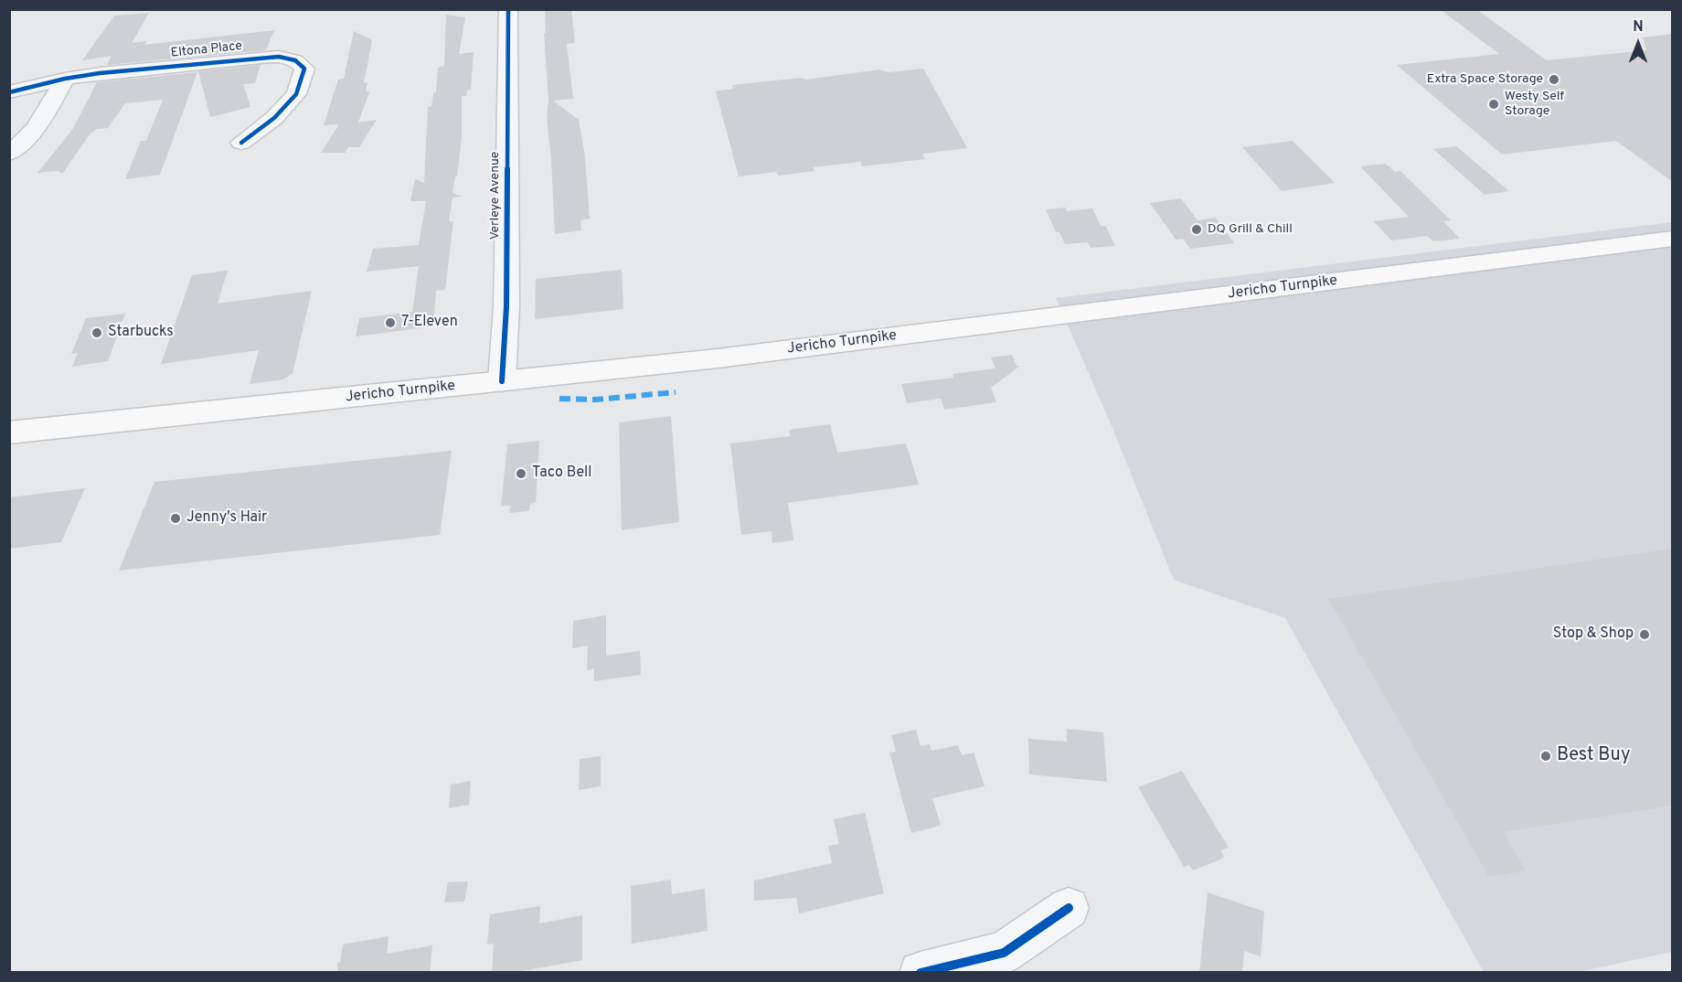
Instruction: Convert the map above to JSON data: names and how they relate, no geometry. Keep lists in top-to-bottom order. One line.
{"streets":{"main road":["Jericho Turnpike"],"street":["Eltona Place","Verleye Avenue"]},"crossings":[["Verleye Avenue","Jericho Turnpike"]],"places":["Extra Space Storage","Westy Self Storage","DQ Grill & Chill","7-Eleven","Starbucks","Taco Bell","Jenny's Hair","Stop & Shop","Best Buy"],"north":"top"}
